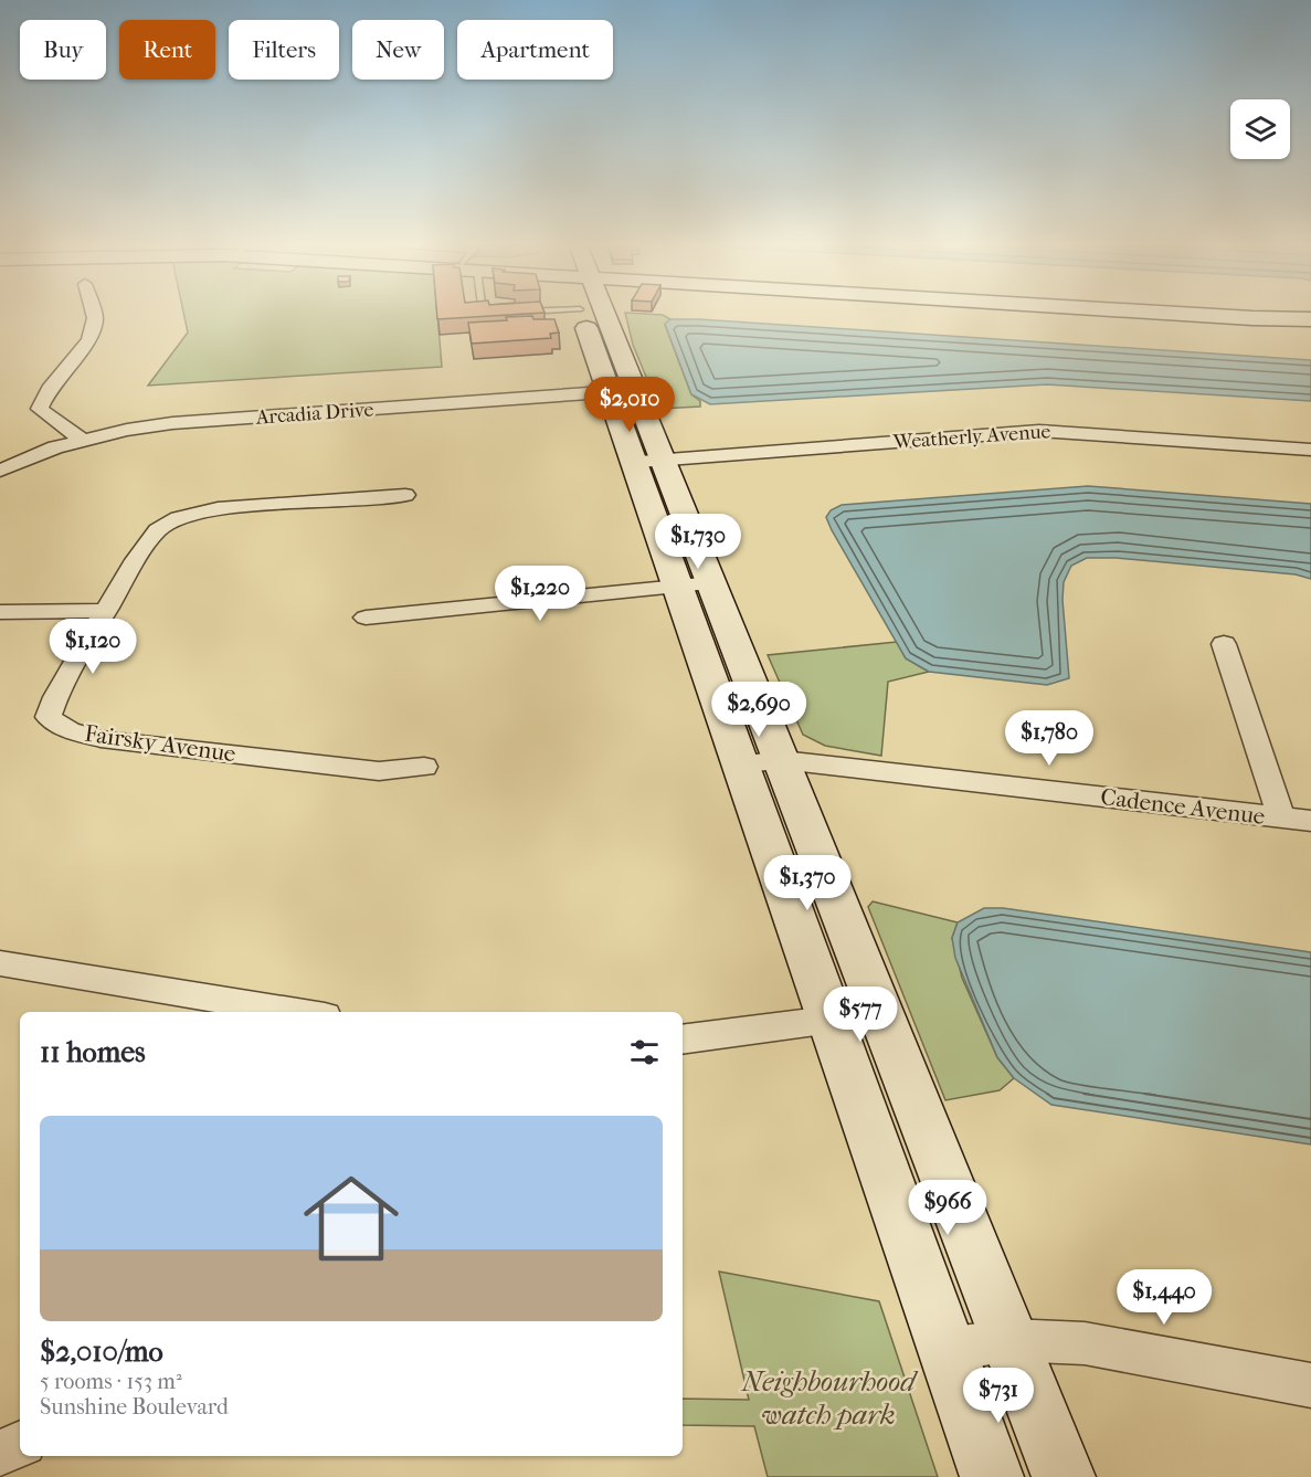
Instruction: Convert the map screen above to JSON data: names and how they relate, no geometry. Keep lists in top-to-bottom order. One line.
{"streets":{"street":["Arcadia Drive","Weatherly Avenue","Fairsky Avenue","Cadence Avenue"]},"parks":["Neighbourhood watch park"],"page":{"chip":["Buy","Rent","Filters","New","Apartment"],"price":["$2,010","$1,730","$1,220","$1,120","$2,690","$1,780","$1,370","$577","$966","$1,440","$731"],"heading":"11 homes","list":[{"name":"$2,010/mo","note":"5 rooms · 153 m² · Sunshine Boulevard"}]}}
